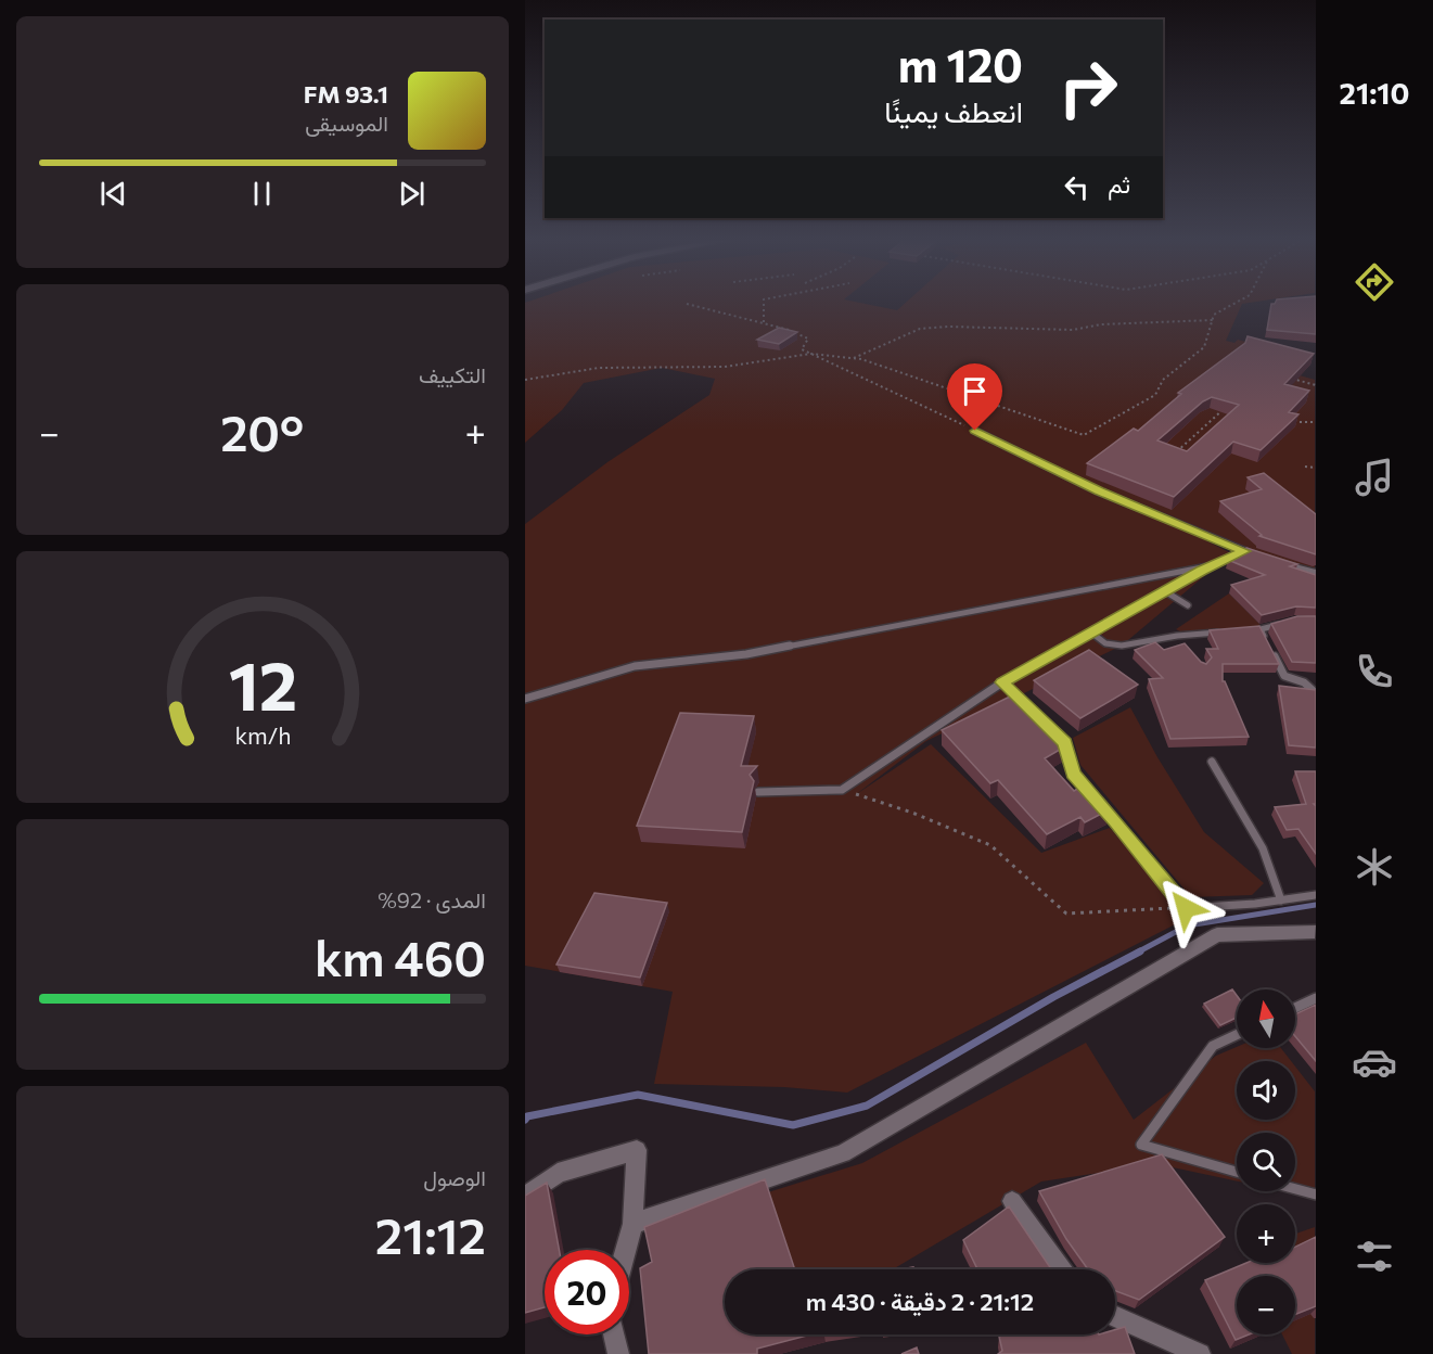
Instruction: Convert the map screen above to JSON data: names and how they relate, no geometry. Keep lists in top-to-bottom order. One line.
{"north":"top","page":{"tabs":"21:10","turn":["120 m","انعطف يمينًا"],"song":["93.1 FM","الموسيقى"],"then":"ثم","tile":["التكييف",["المدى · 92%","460 km"],["الوصول","21:12"]],"heat":["−","20°","+"],"map_buttons":["+","−"],"limit":"20","trip":"21:12 · 2 دقيقة · 430 m","gauge":["12","km/h"]}}
